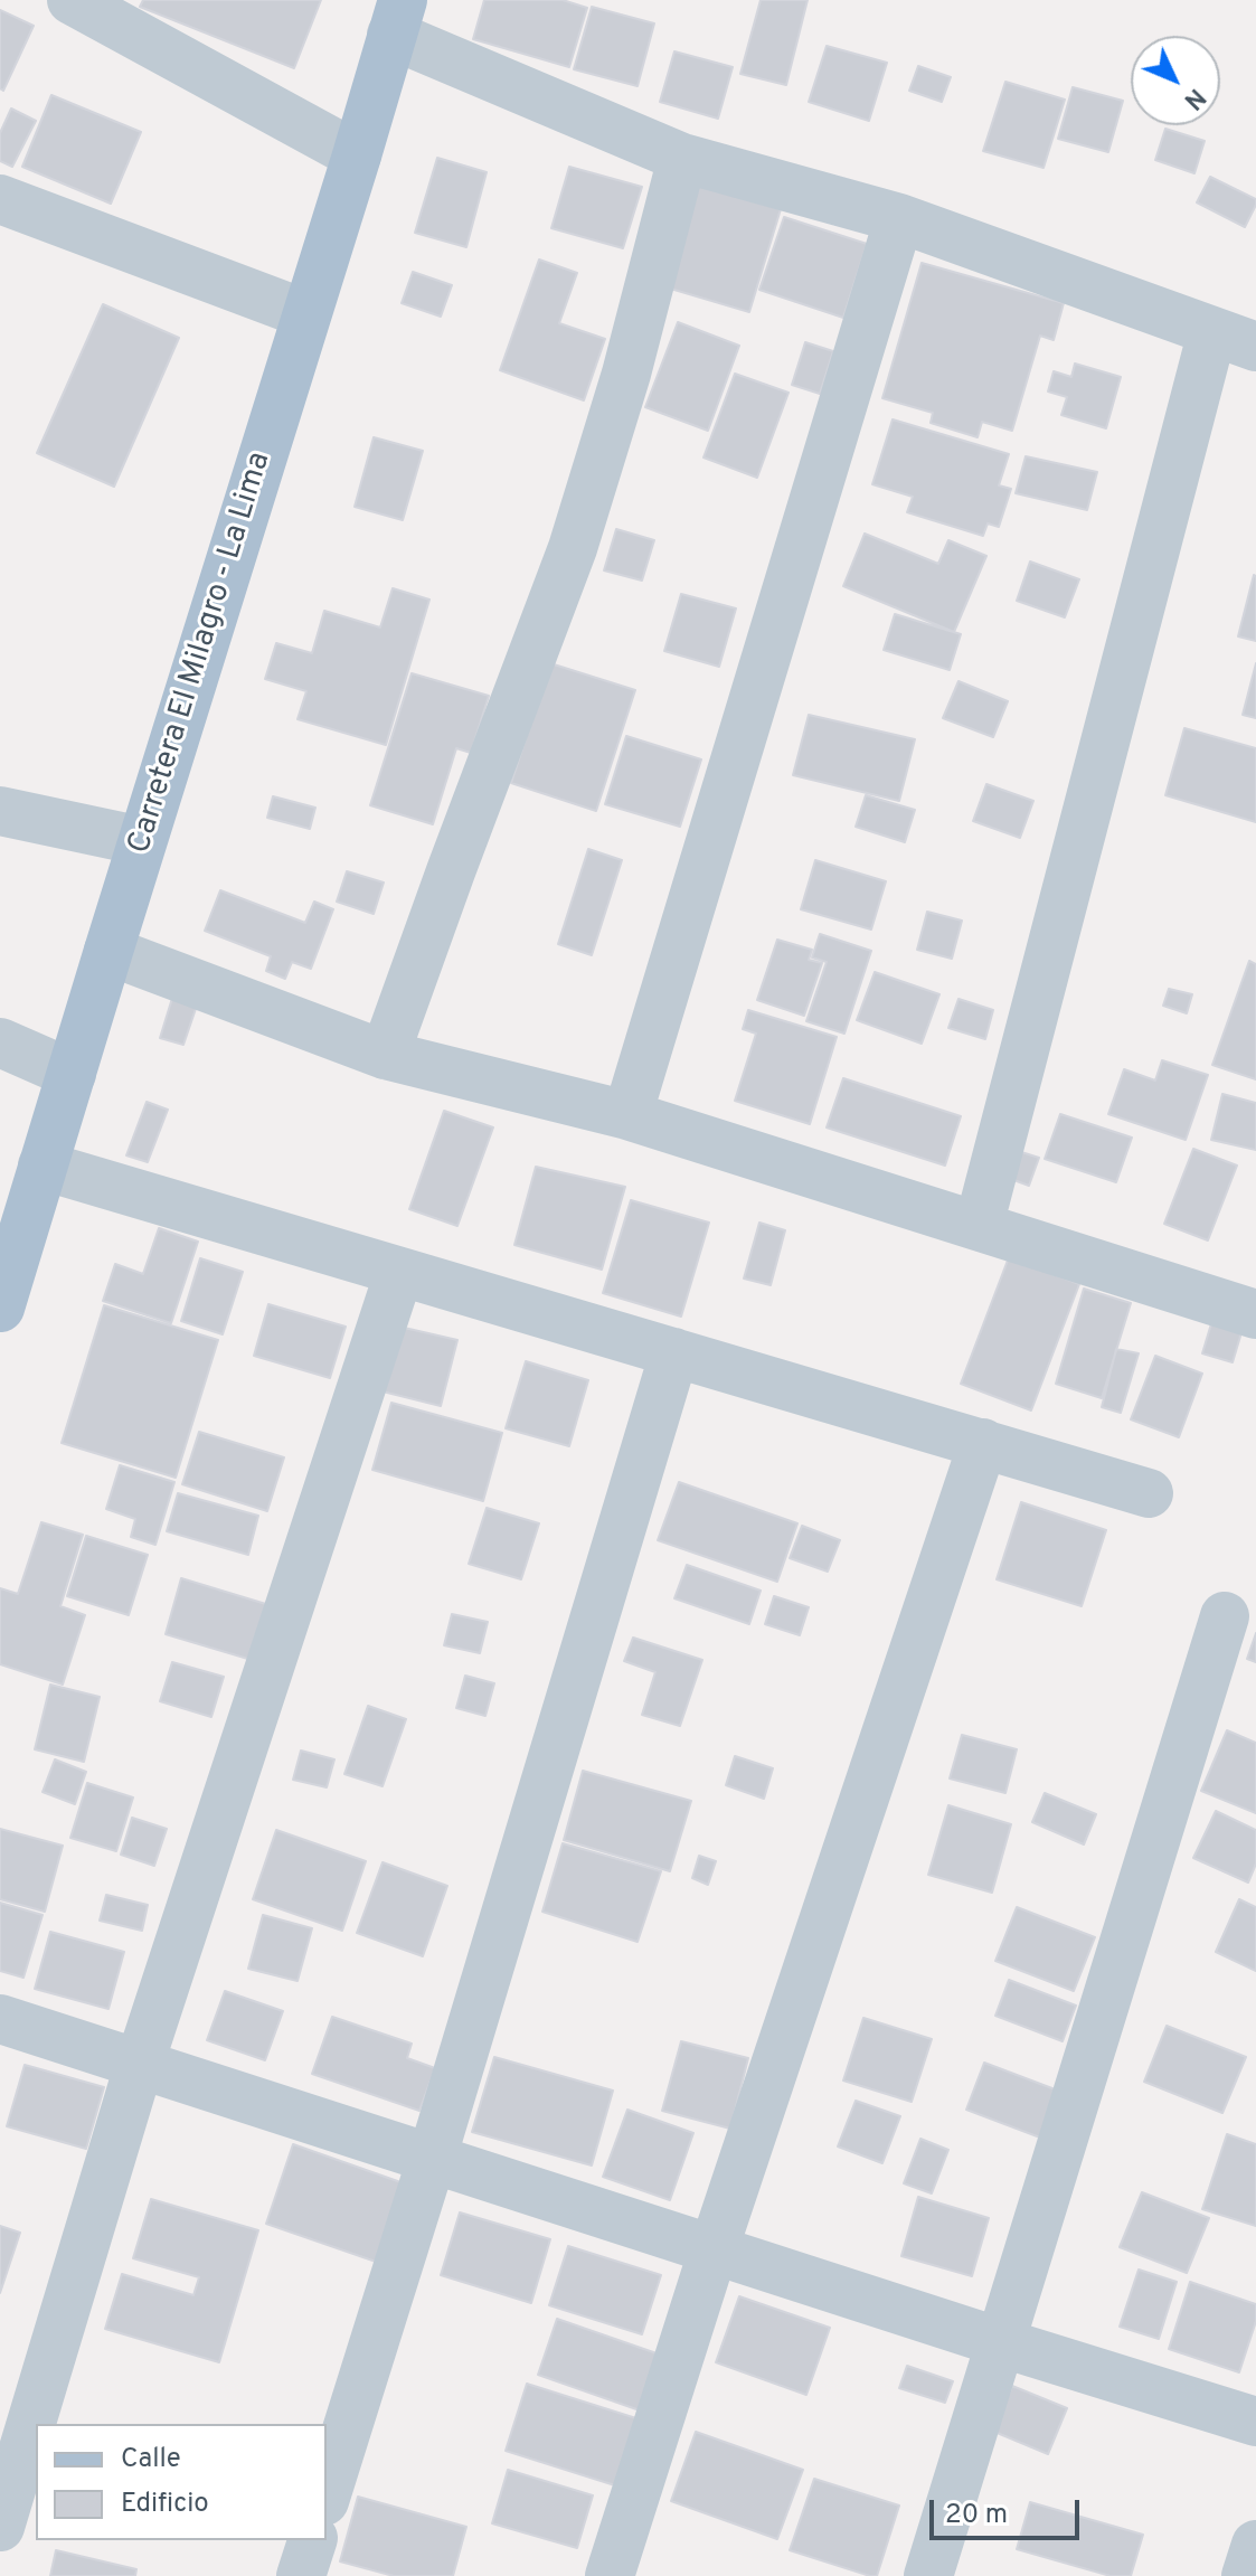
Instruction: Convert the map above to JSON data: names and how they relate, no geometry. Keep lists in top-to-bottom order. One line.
{"streets":{"main road":["Carretera El Milagro - La Lima"]},"legend":["Calle","Edificio"],"scale_bar":"20 m","north":"bottom right"}
